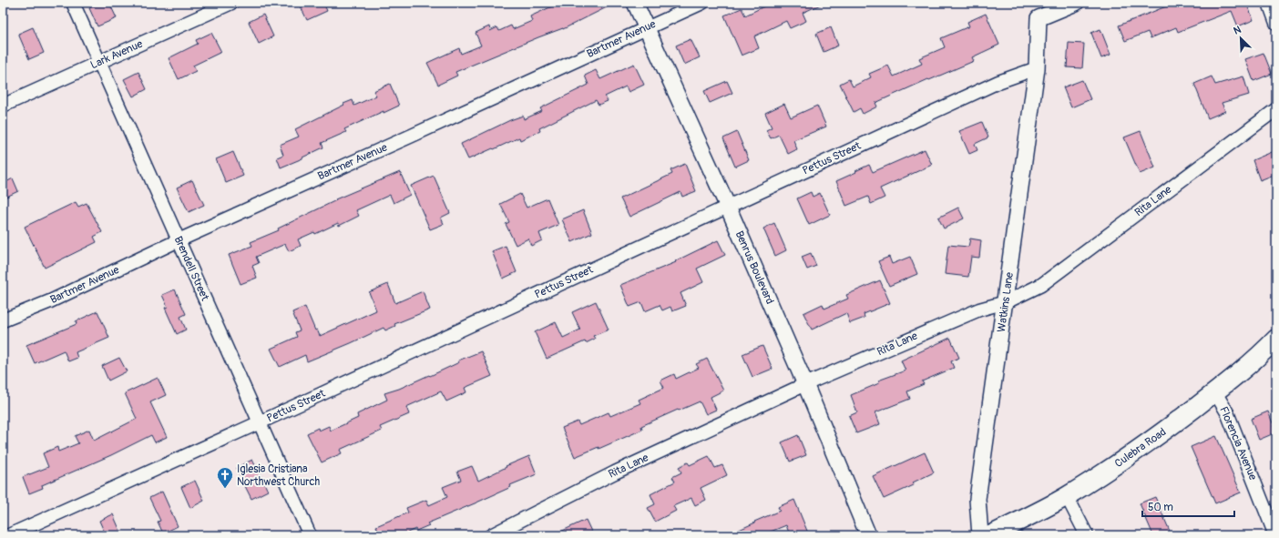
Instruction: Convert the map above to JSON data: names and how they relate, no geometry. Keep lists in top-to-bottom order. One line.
{"streets":{"main road":["Culebra Road"],"street":["Bartmer Avenue","Lark Avenue","Pettus Street","Rita Lane","Benrus Boulevard","Brendell Street","Watkins Lane","Florencia Avenue"]},"crossings":[["Bartmer Avenue","Benrus Boulevard"],["Bartmer Avenue","Brendell Street"],["Lark Avenue","Brendell Street"],["Pettus Street","Benrus Boulevard"],["Pettus Street","Brendell Street"],["Pettus Street","Watkins Lane"],["Rita Lane","Benrus Boulevard"],["Rita Lane","Watkins Lane"],["Florencia Avenue","Culebra Road"]],"places":{"church":["Iglesia Cristiana Northwest Church"]},"scale_bar":"50 m","north":"top left"}
